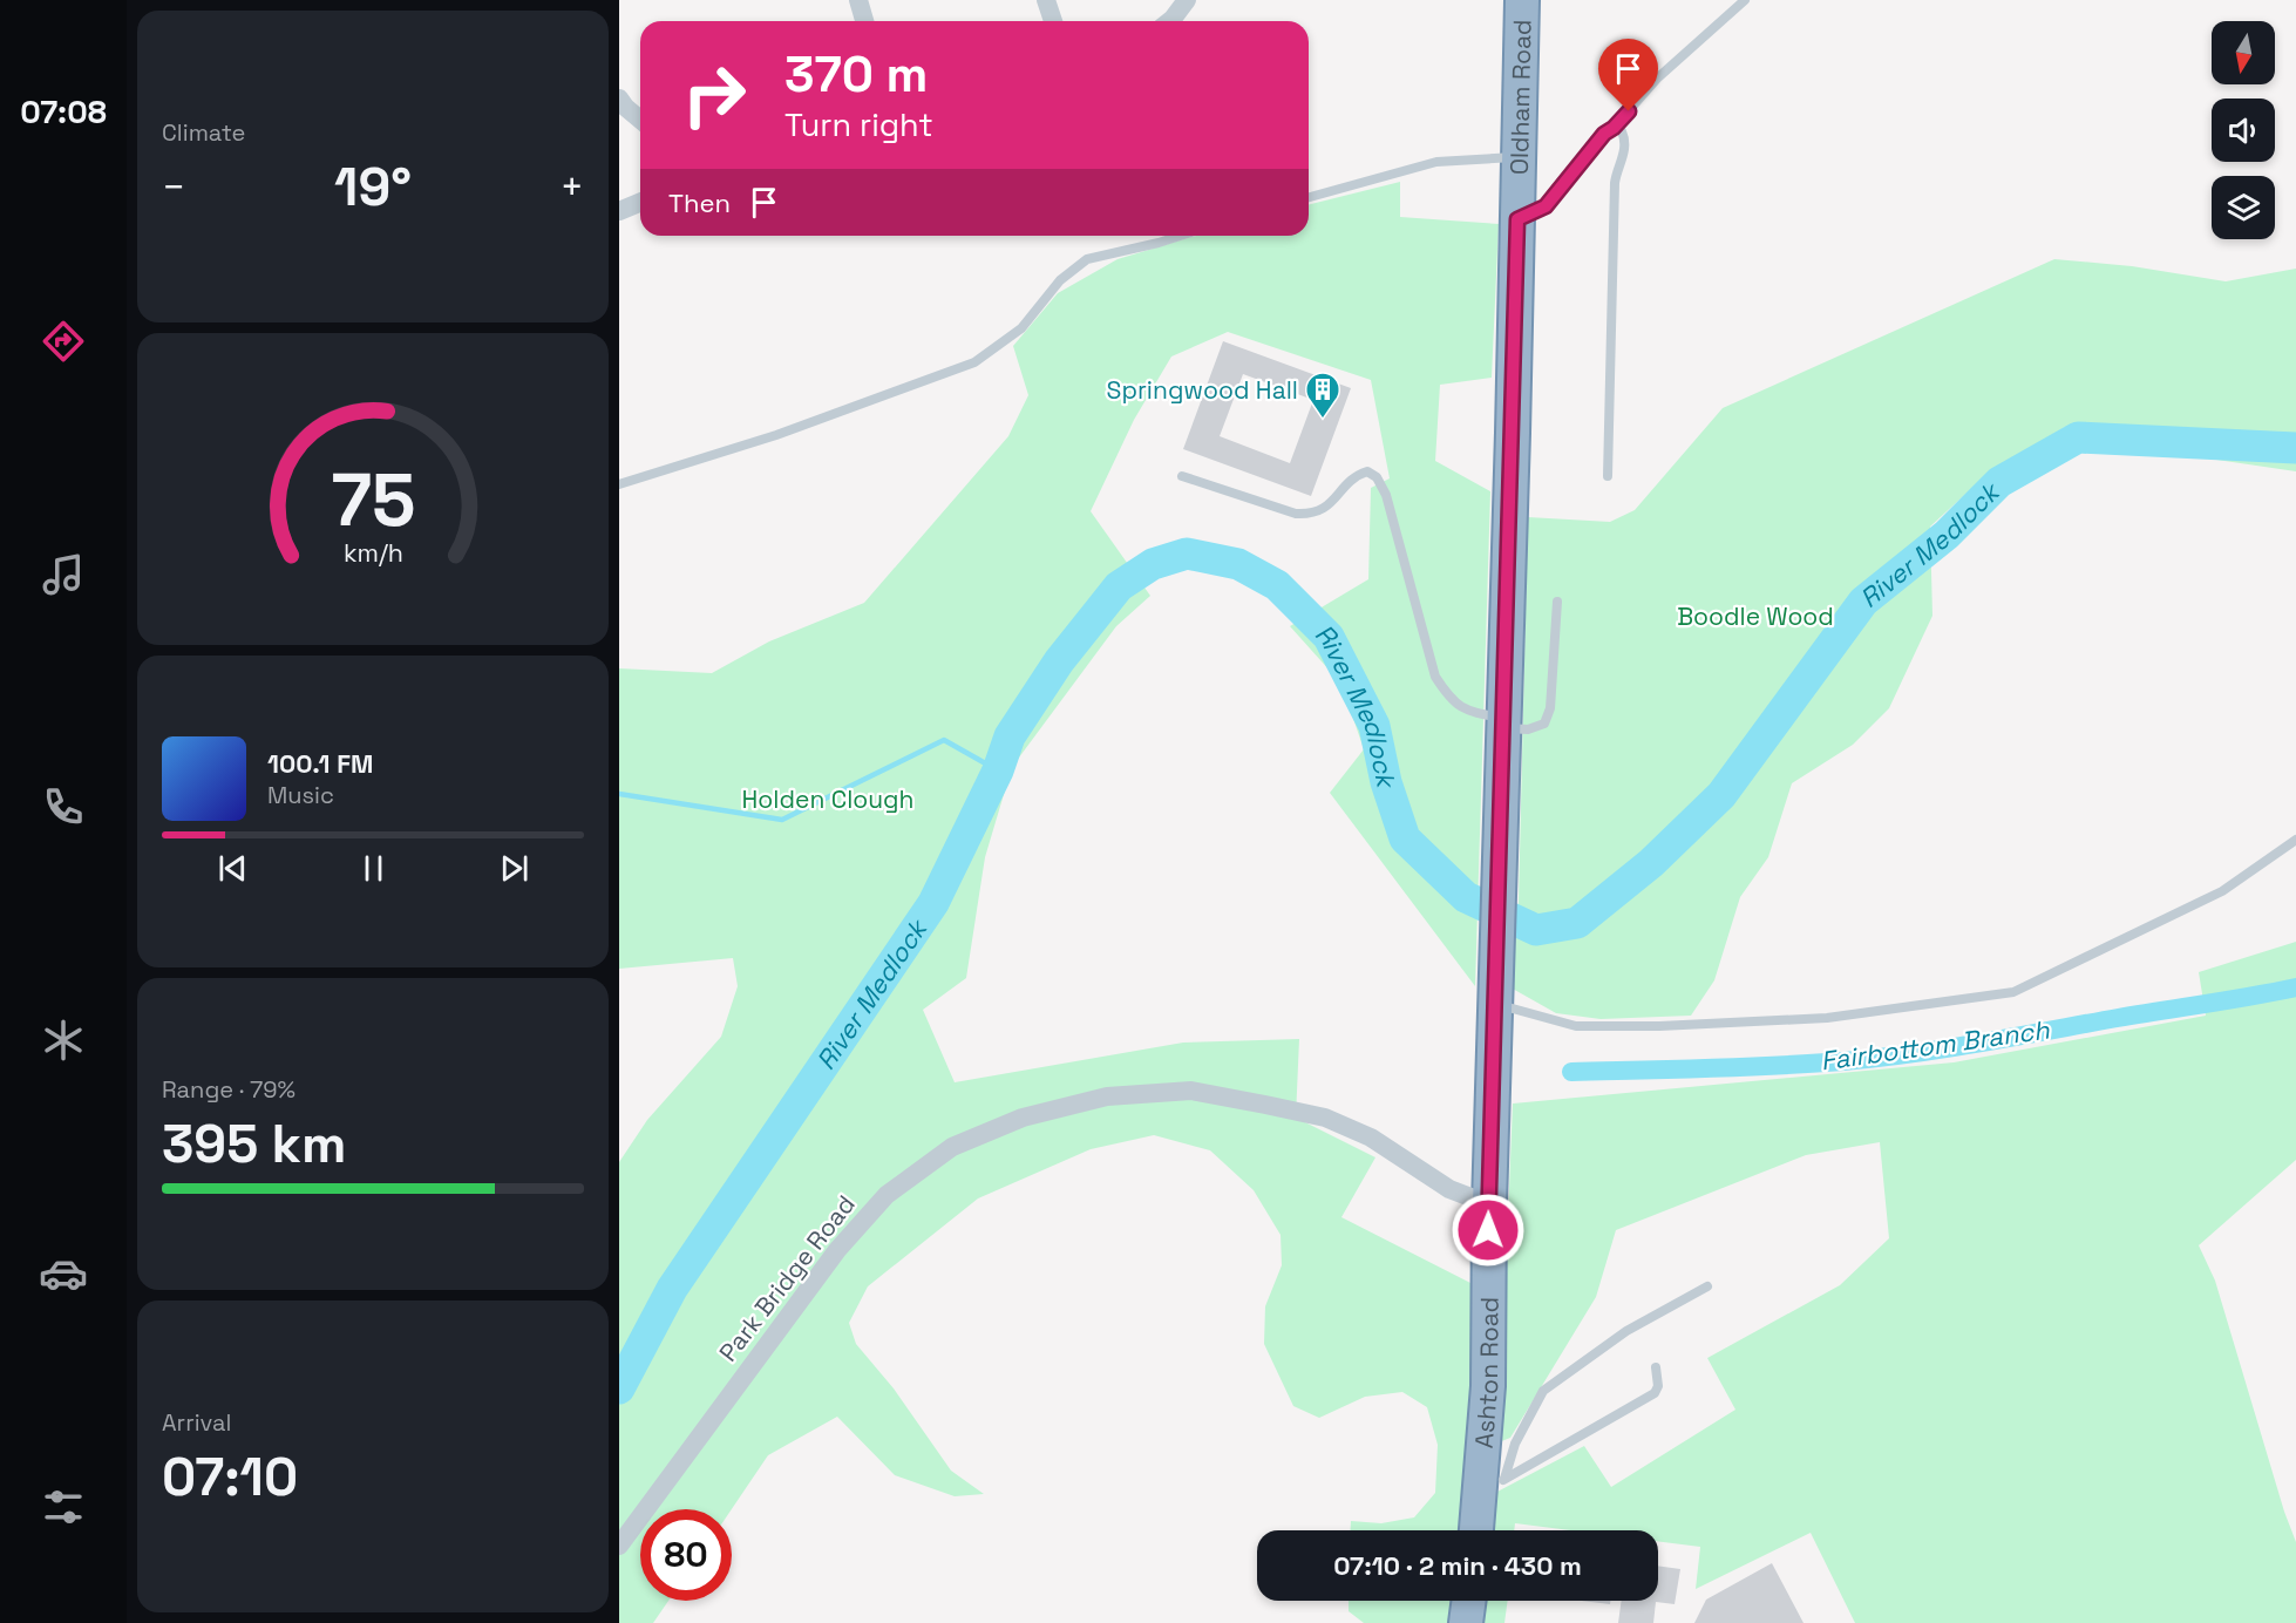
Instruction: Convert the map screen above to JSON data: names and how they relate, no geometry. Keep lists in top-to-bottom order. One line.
{"streets":{"highway":["Oldham Road","Ashton Road"],"street":["Park Bridge Road"]},"crossings":[["Oldham Road","Park Bridge Road"],["Oldham Road","Ashton Road"],["Park Bridge Road","Ashton Road"]],"water":["River Medlock","Fairbottom Branch"],"parks":["Boodle Wood","Holden Clough"],"places":{"building":["Springwood Hall"]},"north":"bottom","page":{"tabs":"07:08","tile":["Climate",["Range · 79%","395 km"],["Arrival","07:10"]],"turn":["370 m","Turn right"],"heat":["−","19°","+"],"then":"Then","song":["100.1 FM","Music"],"limit":"80","trip":"07:10 · 2 min · 430 m","gauge":["75","km/h"]}}
